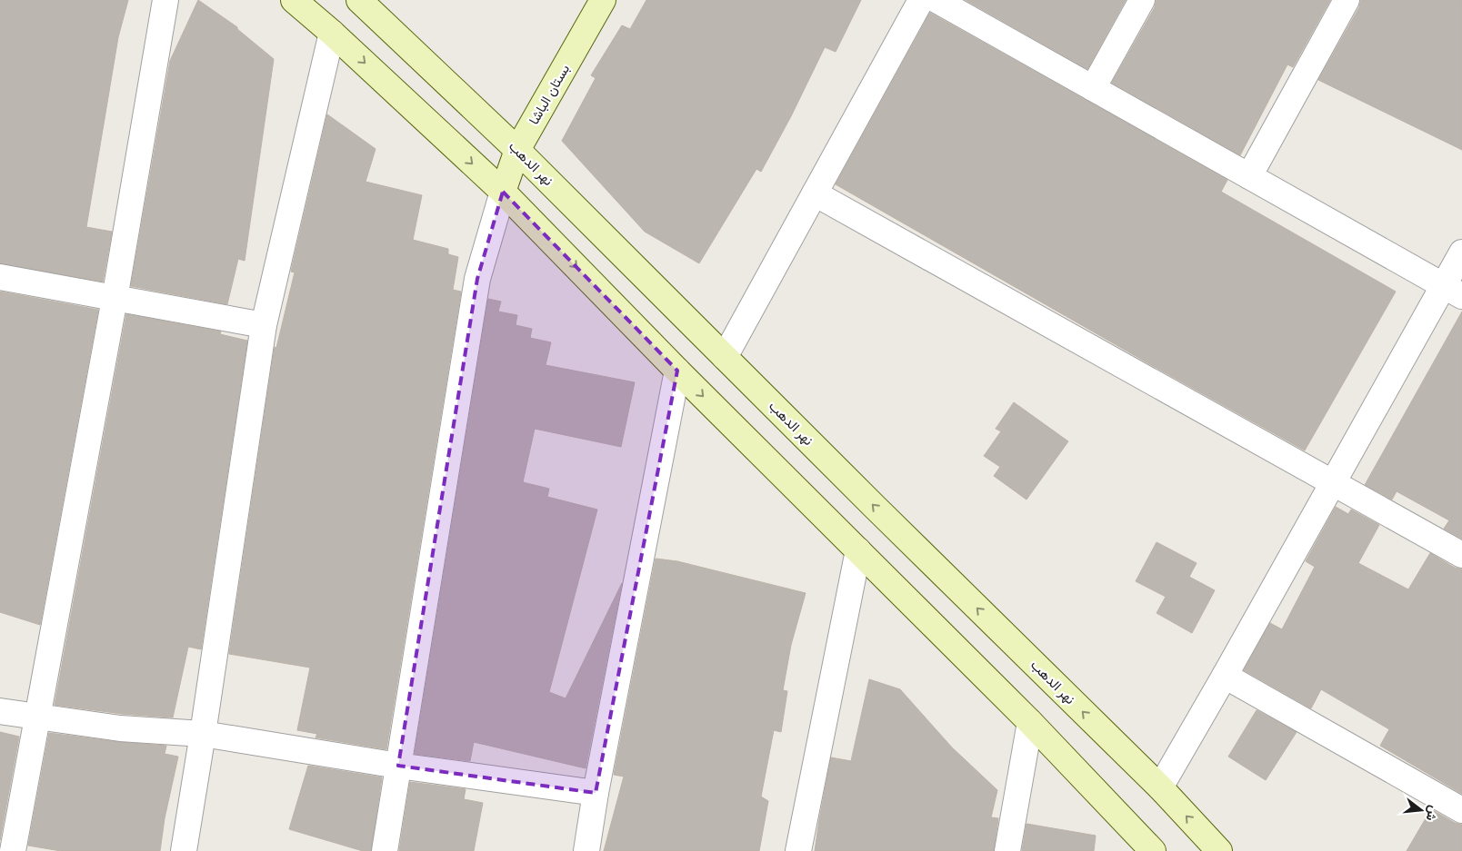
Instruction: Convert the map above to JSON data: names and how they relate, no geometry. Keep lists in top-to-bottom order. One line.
{"streets":{"main road":["بستان الباشا","نهر الدهب"]},"crossings":[["بستان الباشا","نهر الدهب"]],"north":"right"}
